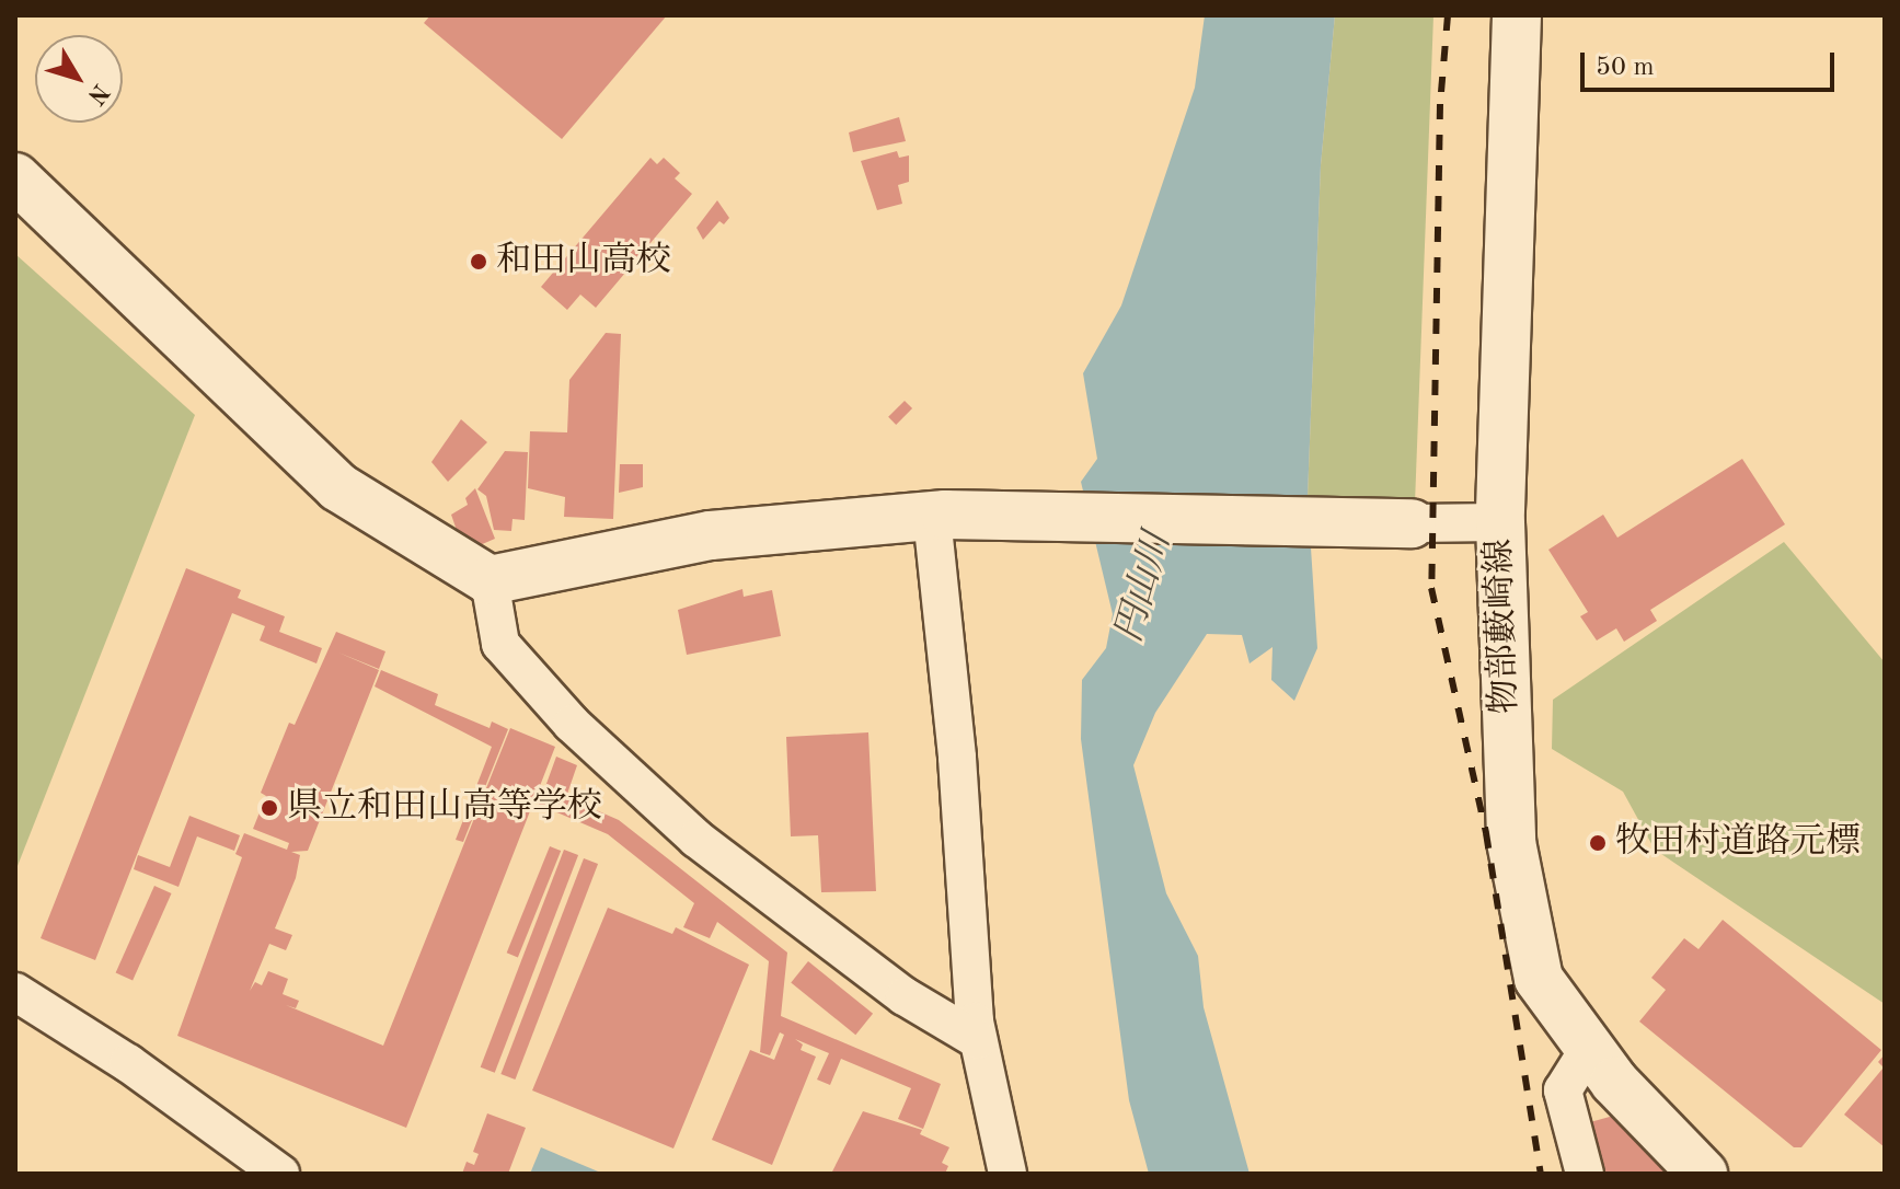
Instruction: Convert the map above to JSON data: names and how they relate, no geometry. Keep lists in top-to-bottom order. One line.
{"streets":{"street":["物部藪崎線"]},"water":["円山川"],"places":["和田山高校","県立和田山高等学校","牧田村道路元標"],"scale_bar":"50 m","north":"bottom right"}
